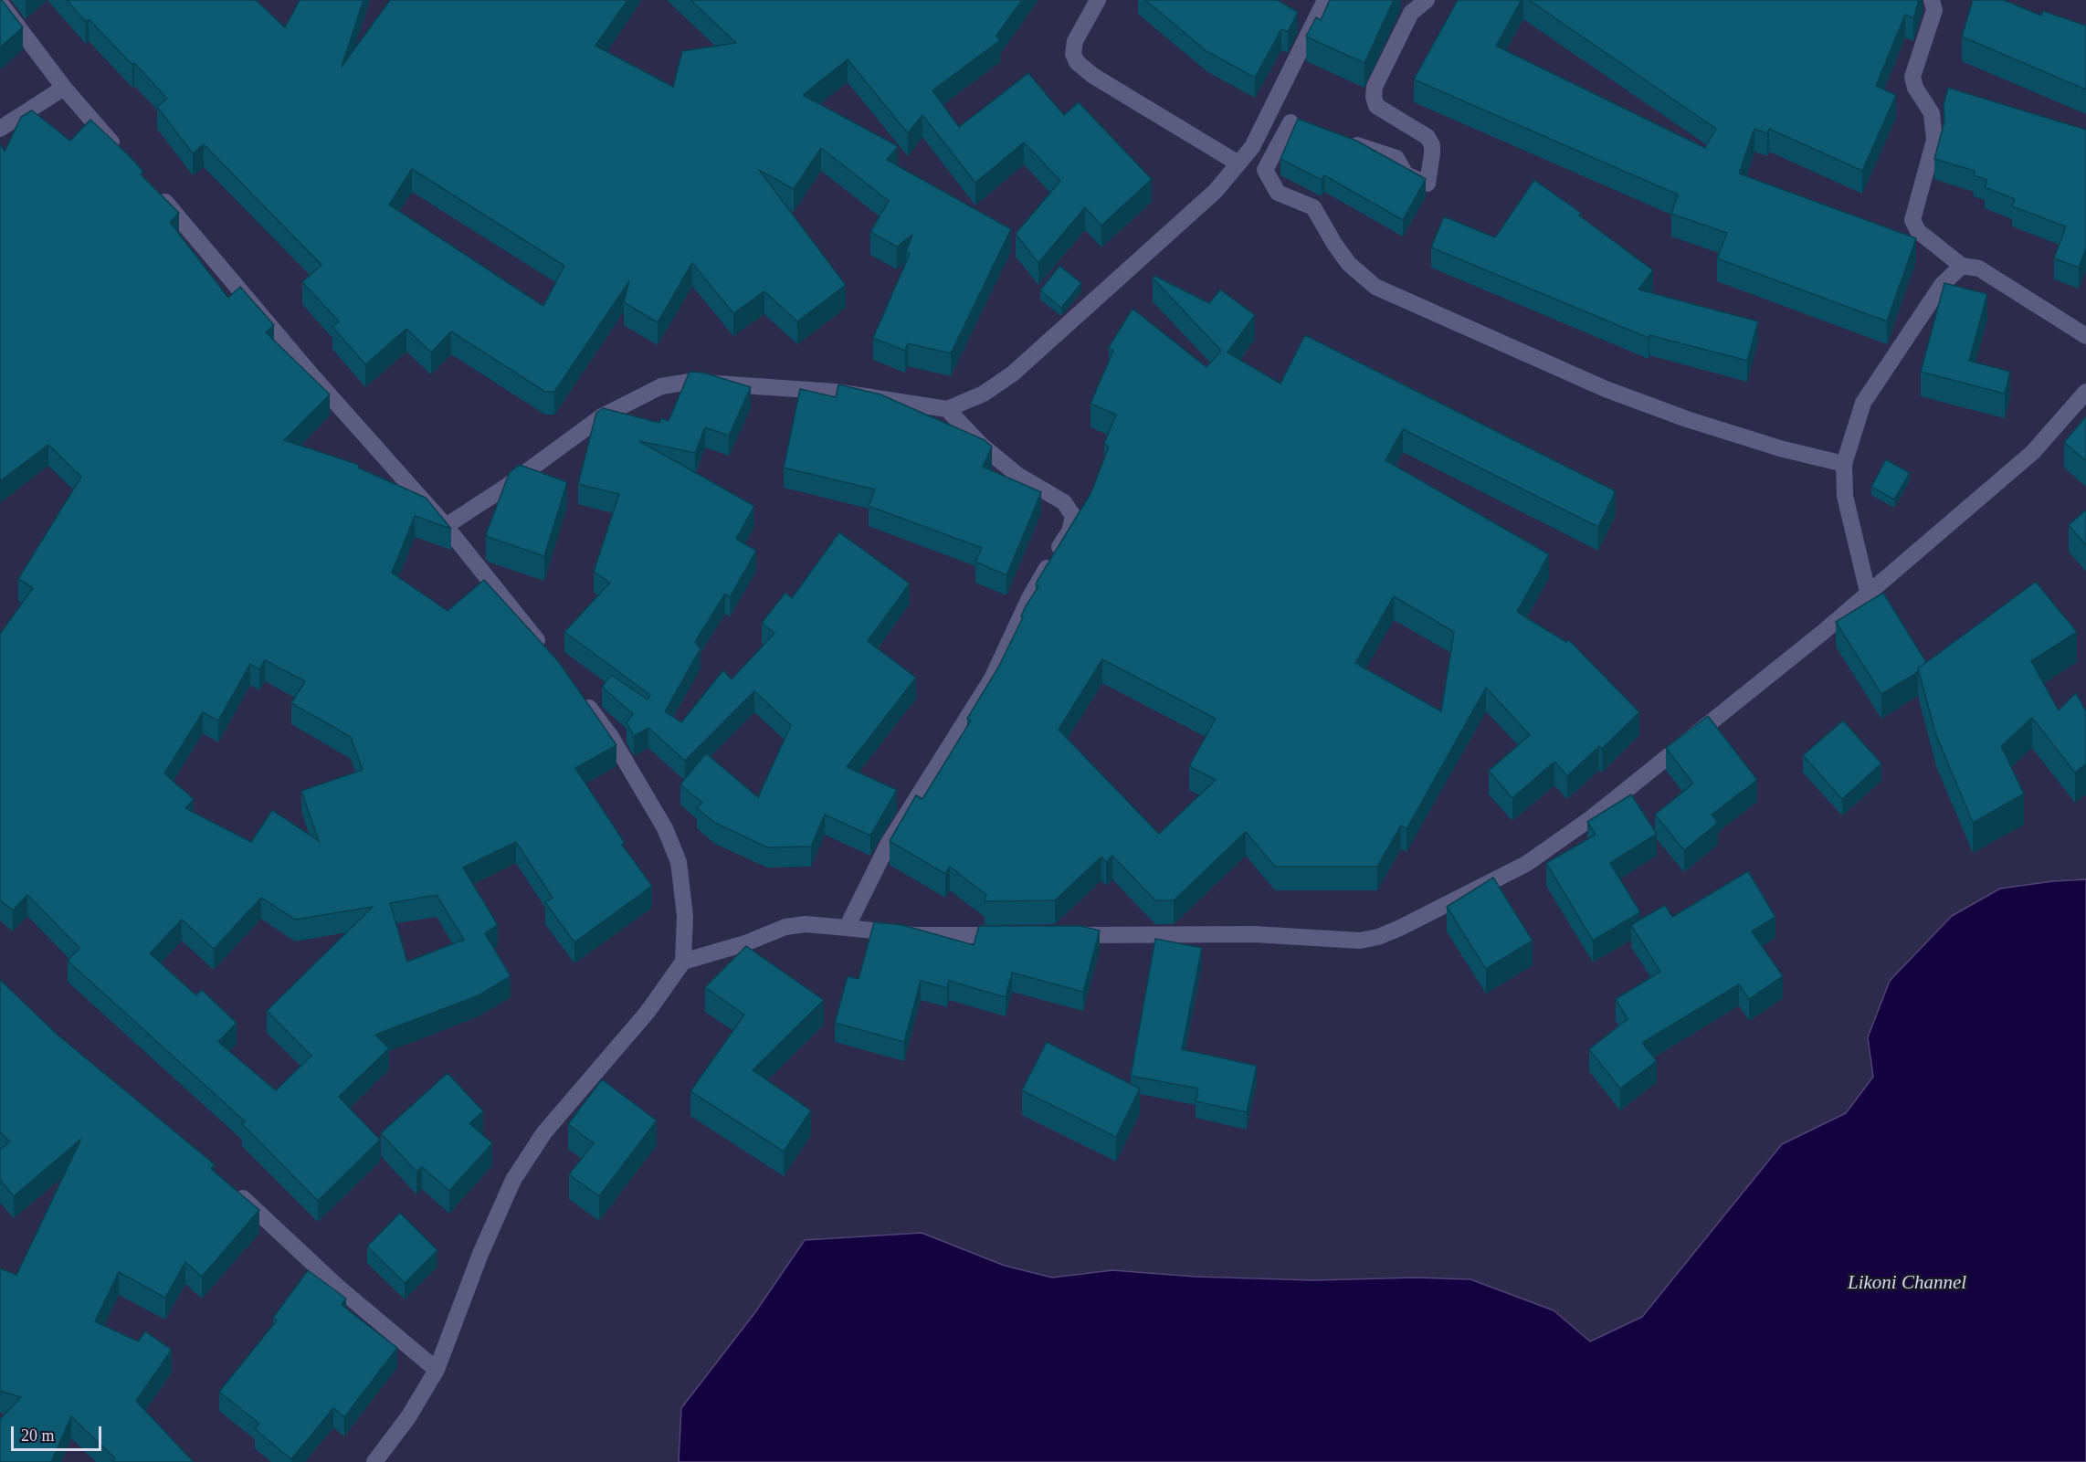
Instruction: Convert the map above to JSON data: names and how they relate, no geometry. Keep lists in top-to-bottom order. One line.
{"water":["Likoni Channel"],"scale_bar":"20 m"}
